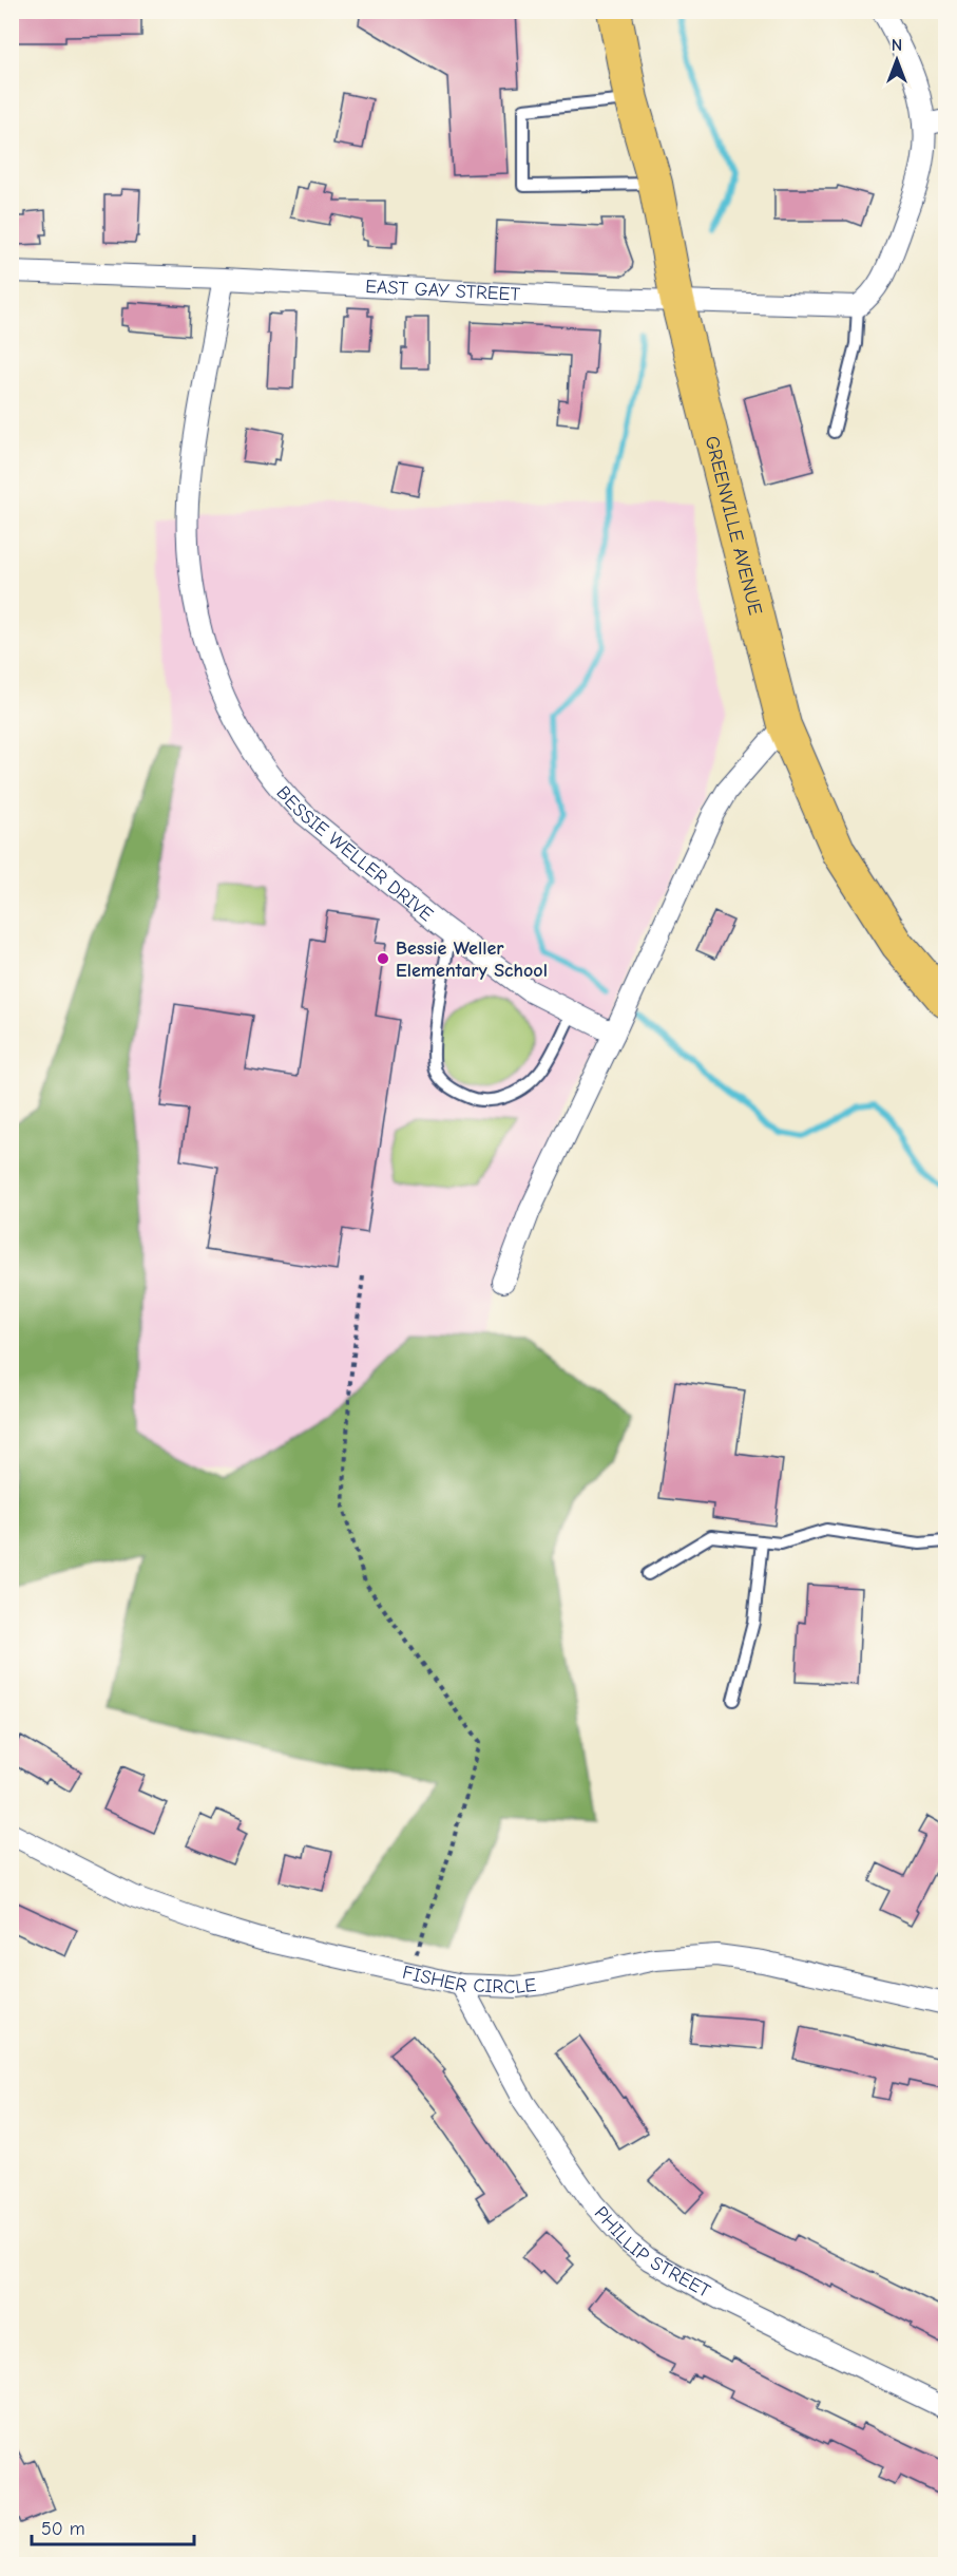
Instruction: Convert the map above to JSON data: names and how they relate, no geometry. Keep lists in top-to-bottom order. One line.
{"streets":{"main road":["GREENVILLE AVENUE"],"street":["EAST GAY STREET","BESSIE WELLER DRIVE","FISHER CIRCLE","PHILLIP STREET"]},"crossings":[["EAST GAY STREET","GREENVILLE AVENUE"],["EAST GAY STREET","BESSIE WELLER DRIVE"],["FISHER CIRCLE","PHILLIP STREET"]],"places":["Bessie Weller Elementary School"],"scale_bar":"50 m","north":"top"}
